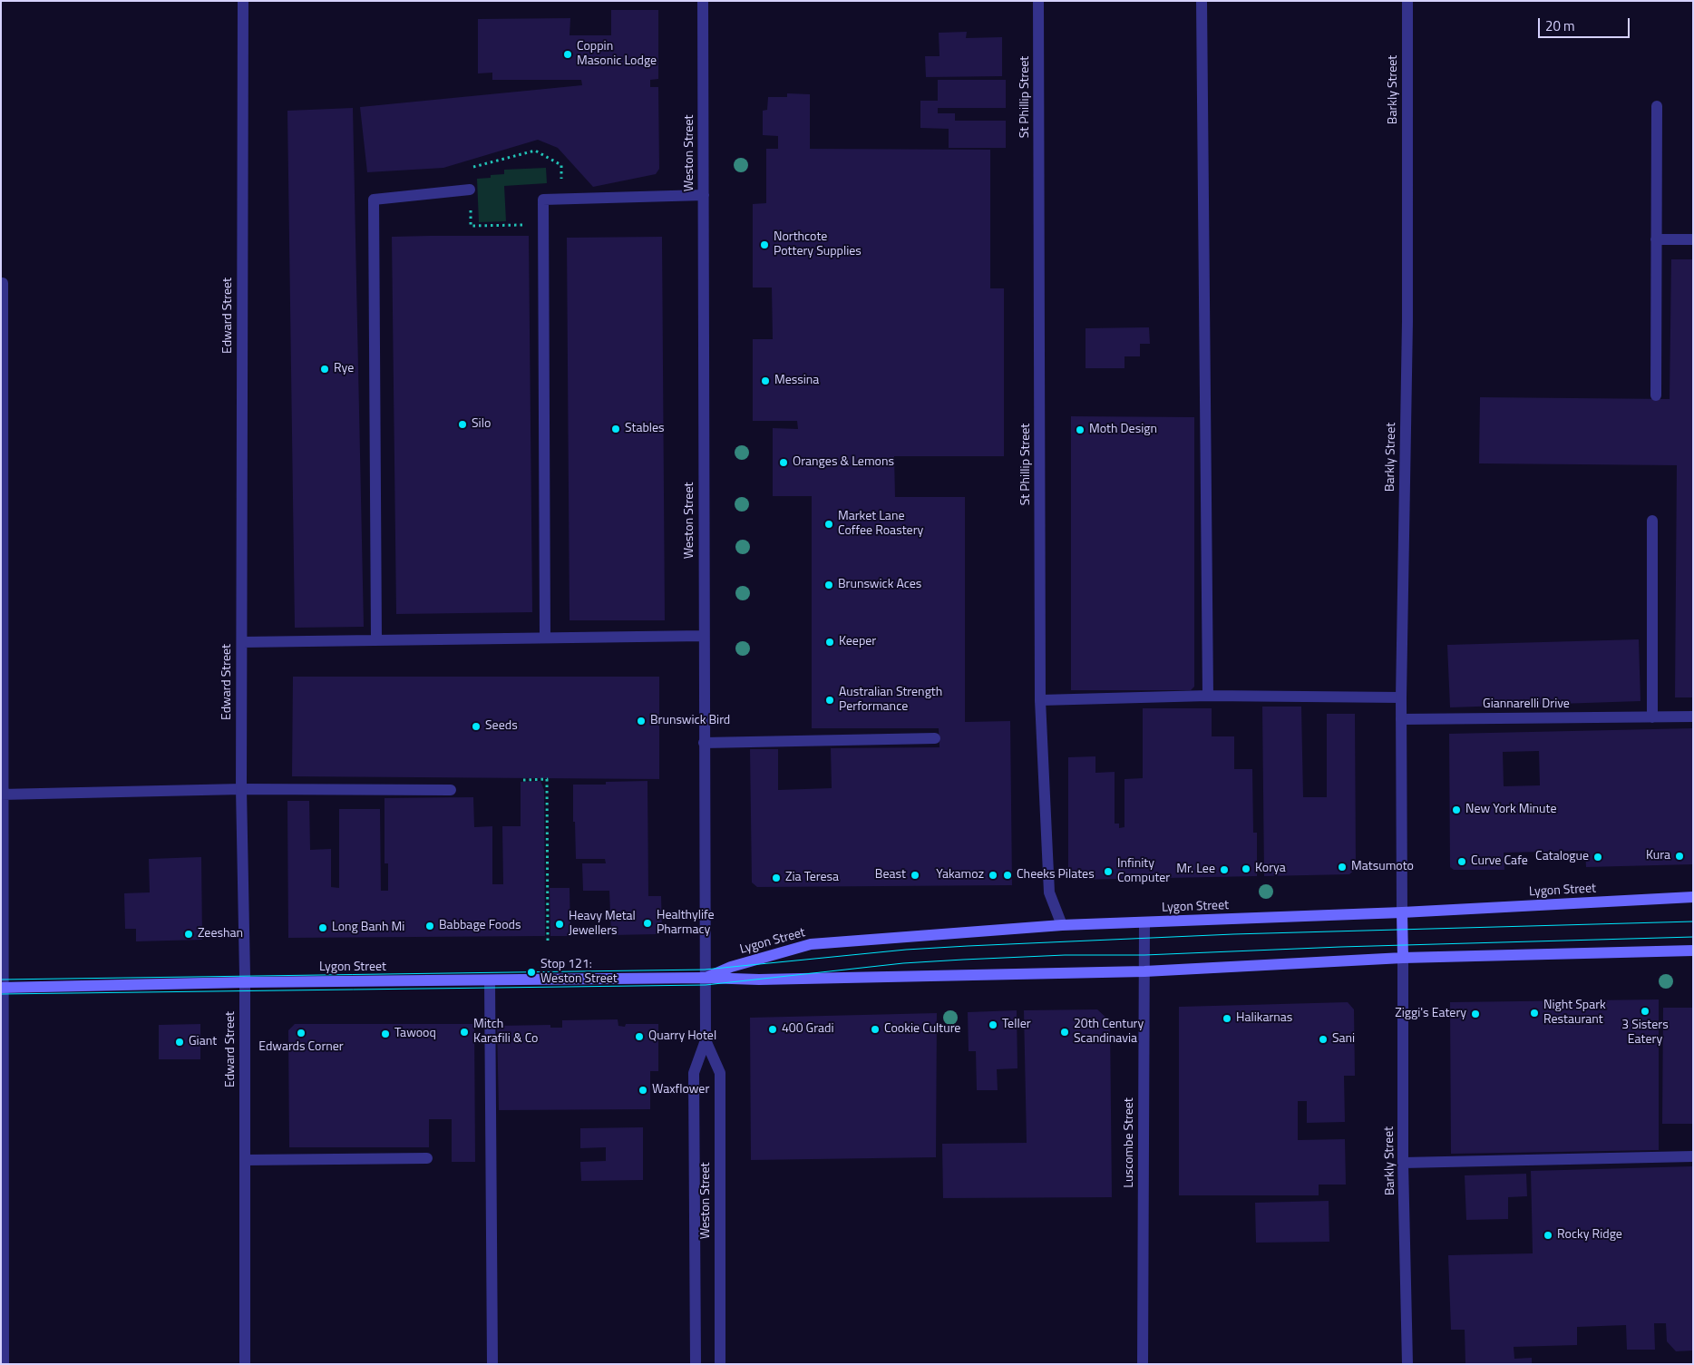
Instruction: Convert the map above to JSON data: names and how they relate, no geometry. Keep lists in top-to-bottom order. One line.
{"streets":{"street":["Barkly Street","St Phillip Street","Weston Street","Edward Street","Giannarelli Drive","Lygon Street","Luscombe Street"]},"crossings":[["Barkly Street","Giannarelli Drive"],["Barkly Street","Lygon Street"],["St Phillip Street","Lygon Street"],["Weston Street","Lygon Street"],["Edward Street","Lygon Street"],["Lygon Street","Luscombe Street"]],"places":["Coppin Masonic Lodge","Northcote Pottery Supplies","Rye","Messina","Silo","Stables","Moth Design","Oranges & Lemons","Market Lane Coffee Roastery","Brunswick Aces","Keeper","Australian Strength Performance","Brunswick Bird","Seeds","New York Minute","Kura","Catalogue","Curve Cafe","Matsumoto","Korya","Mr. Lee","Infinity Computer","Beast","Yakamoz","Cheeks Pilates","Zia Teresa","Healthylife Pharmacy","Heavy Metal Jewellers","Babbage Foods","Long Banh Mi","Zeeshan","Stop 121: Weston Street","3 Sisters Eatery","Night Spark Restaurant","Ziggi's Eatery","Halikarnas","Teller","400 Gradi","Cookie Culture","Mitch Karafili & Co","20th Century Scandinavia","Edwards Corner","Tawooq","Quarry Hotel","Sani","Giant","Waxflower","Rocky Ridge"],"scale_bar":"20 m"}
